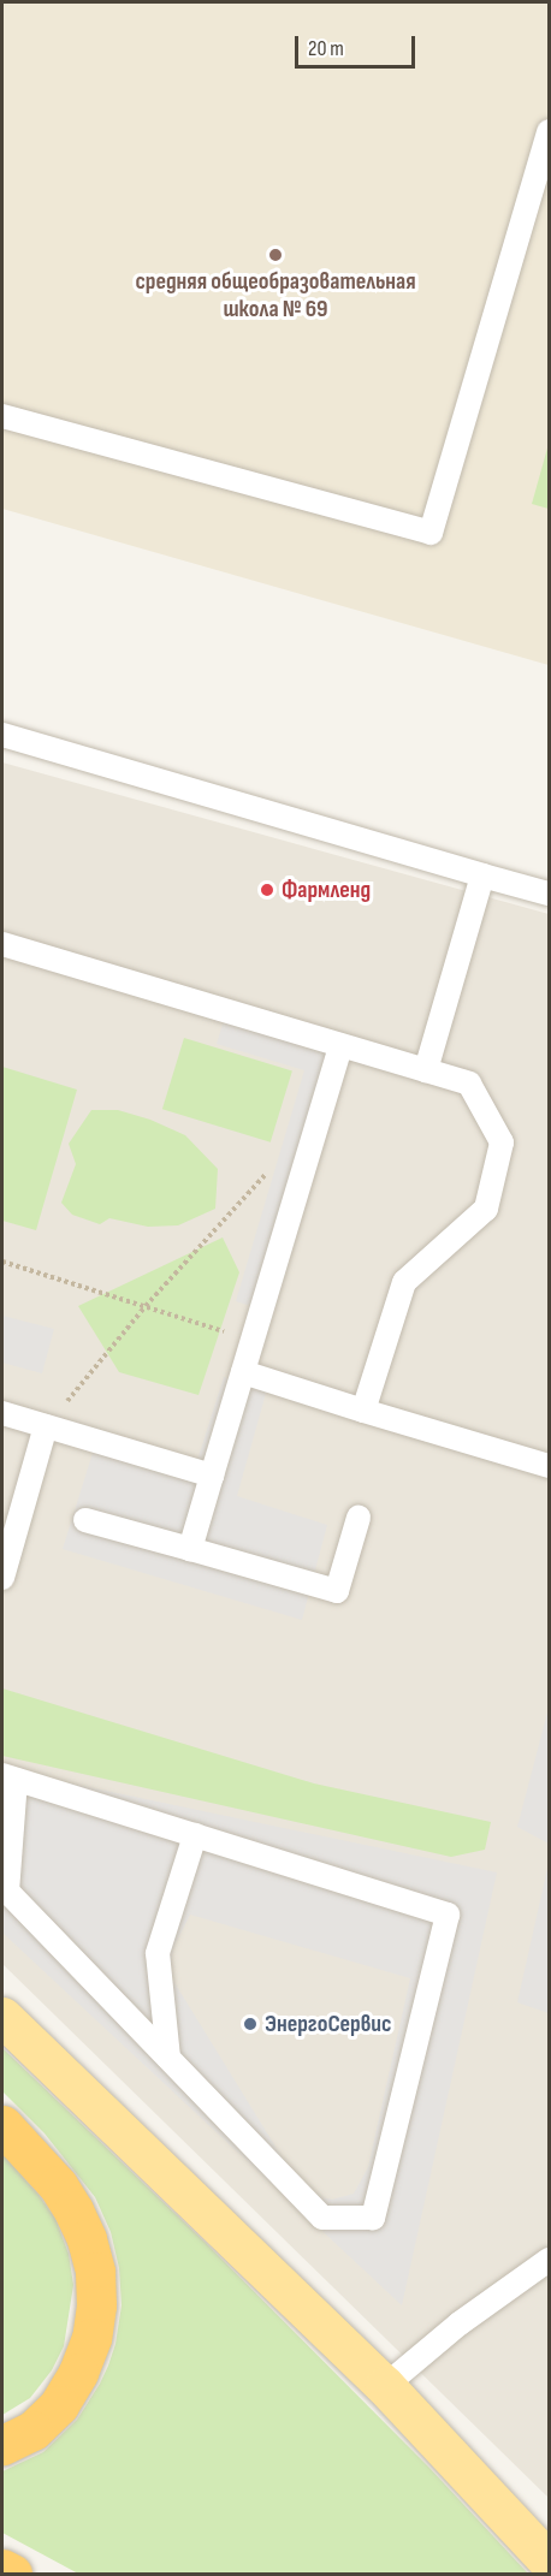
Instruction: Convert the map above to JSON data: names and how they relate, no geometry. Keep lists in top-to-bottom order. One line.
{"places":["средняя общеобразовательная школа № 69","Фармленд","ЭнергоСервис"],"scale_bar":"20 m"}
